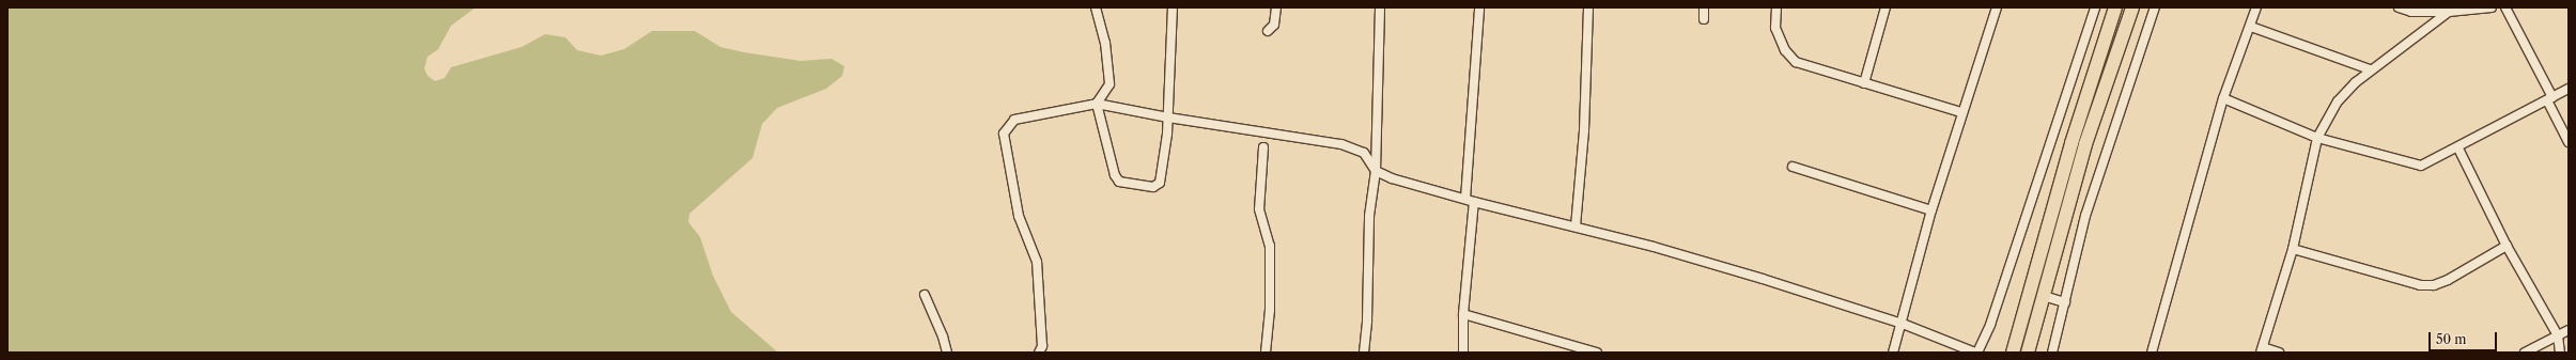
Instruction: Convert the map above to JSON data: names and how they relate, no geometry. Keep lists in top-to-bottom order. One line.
{"scale_bar":"50 m"}
